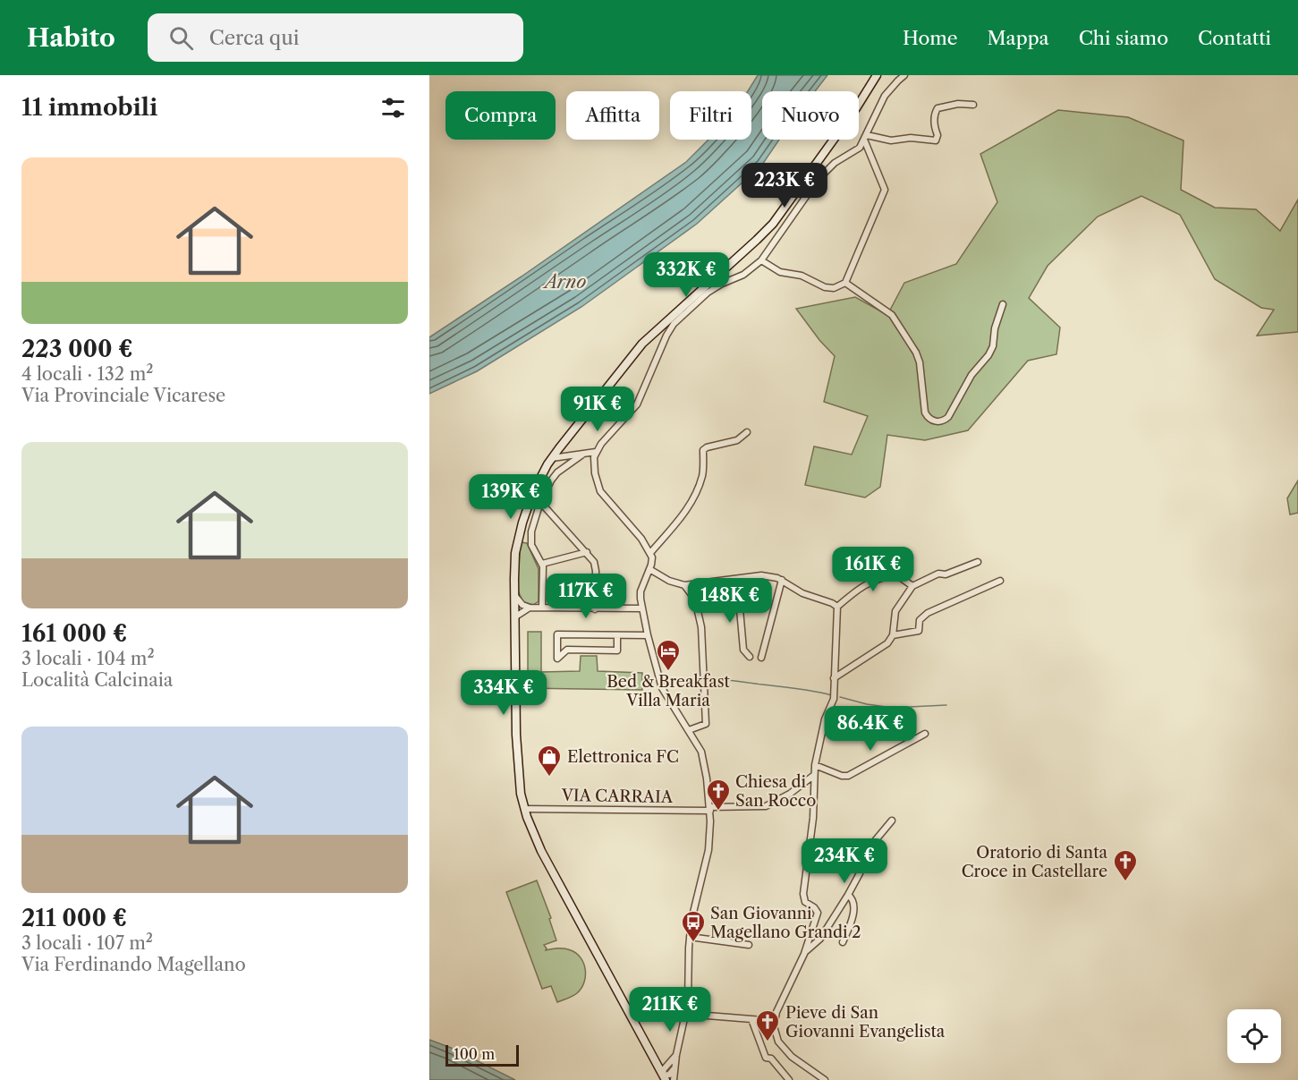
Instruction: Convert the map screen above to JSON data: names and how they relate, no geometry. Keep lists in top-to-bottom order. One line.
{"streets":{"street":["VIA CARRAIA"]},"water":["Arno"],"places":{"hotel":["Bed & Breakfast Villa Maria"],"shop":["Elettronica FC"],"church":["Chiesa di San Rocco","Oratorio di Santa Croce in Castellare","Pieve di San Giovanni Evangelista"],"bus stop":["San Giovanni Magellano Grandi 2"]},"scale_bar":"100 m","page":{"header":"Habito","search":"Cerca qui","nav":["Home","Mappa","Chi siamo","Contatti"],"heading":"11 immobili","chip":["Compra","Affitta","Filtri","Nuovo"],"list":[{"name":"223 000 €","note":"4 locali · 132 m² · Via Provinciale Vicarese"},{"name":"161 000 €","note":"3 locali · 104 m² · Località Calcinaia"},{"name":"211 000 €","note":"3 locali · 107 m² · Via Ferdinando Magellano"}],"price":["223K €","332K €","91K €","139K €","161K €","117K €","148K €","334K €","86.4K €","234K €","211K €"],"scale":"100 m"}}
